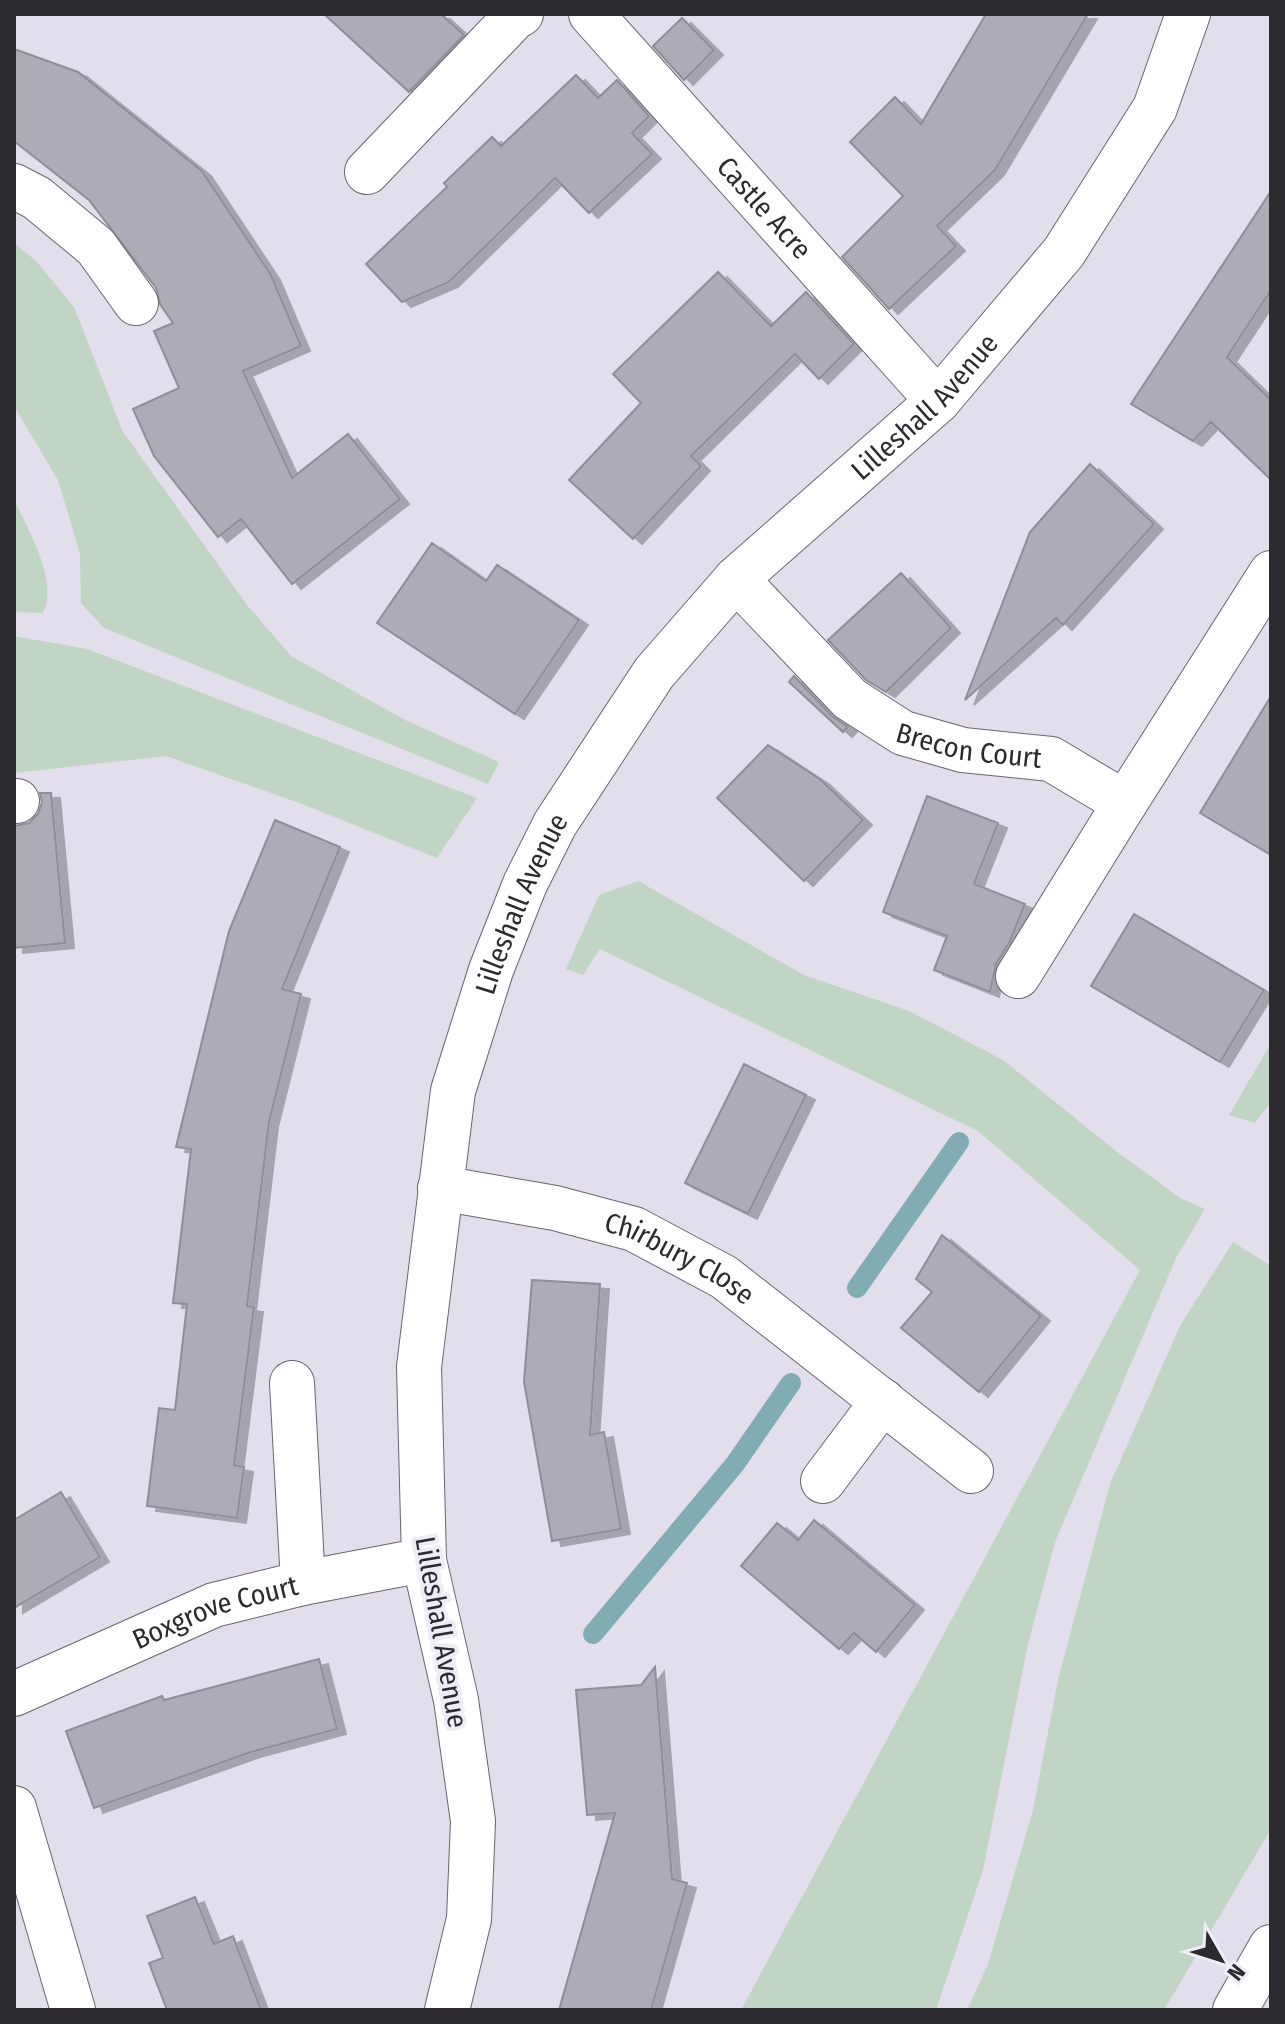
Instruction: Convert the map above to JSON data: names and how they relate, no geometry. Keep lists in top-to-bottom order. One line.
{"streets":{"street":["Castle Acre","Lilleshall Avenue","Brecon Court","Chirbury Close","Boxgrove Court"]},"crossings":[["Castle Acre","Lilleshall Avenue"],["Lilleshall Avenue","Brecon Court"],["Lilleshall Avenue","Chirbury Close"],["Lilleshall Avenue","Boxgrove Court"]],"north":"bottom right"}
